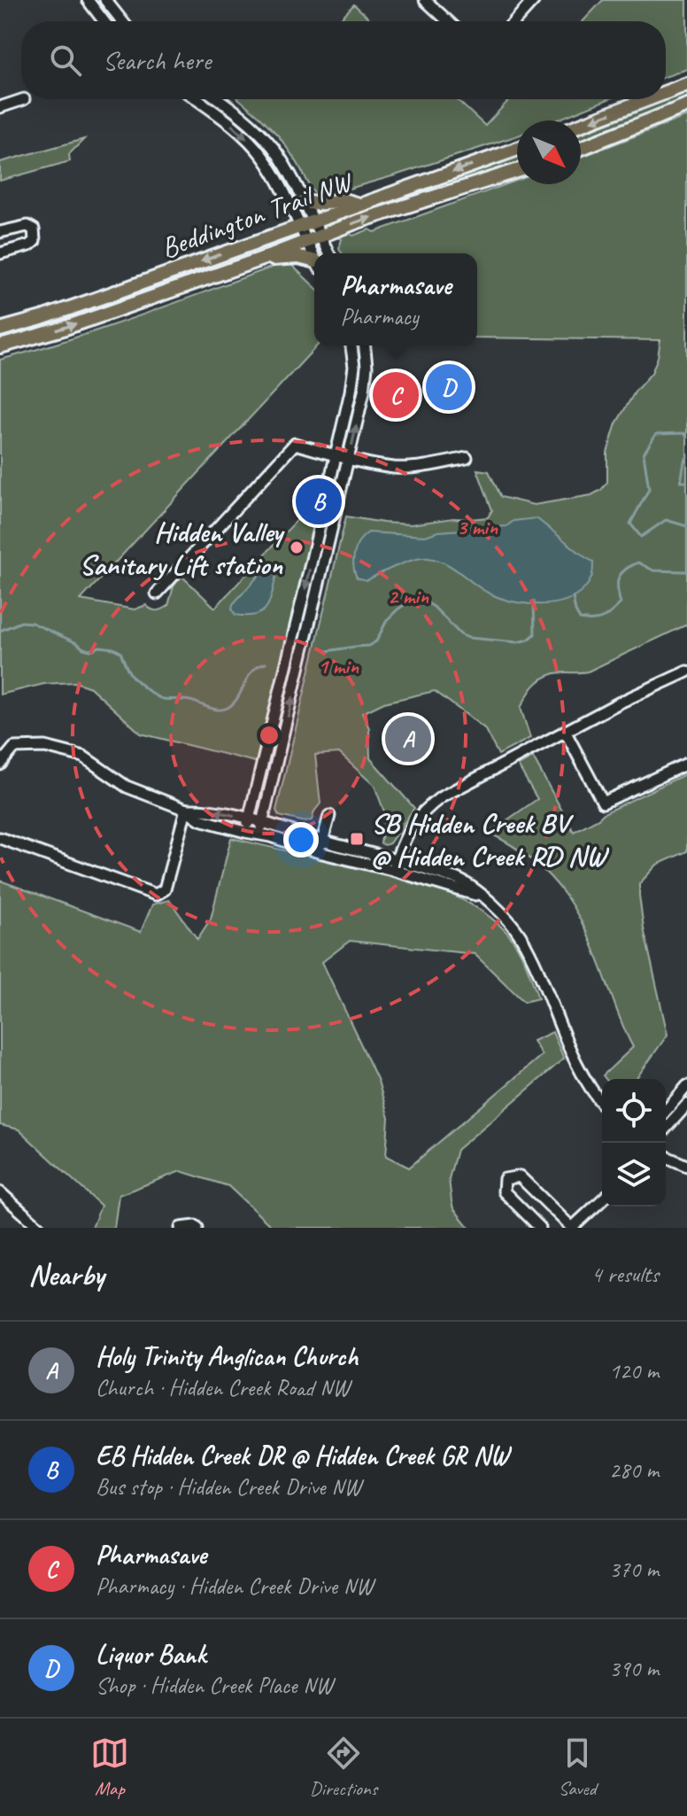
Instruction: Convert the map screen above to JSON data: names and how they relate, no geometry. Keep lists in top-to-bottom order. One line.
{"streets":{"main road":["Beddington Trail NW"]},"places":{"other":["Hidden Valley Sanitary Lift station"],"transit":["SB Hidden Creek BV @ Hidden Creek RD NW"]},"north":"bottom right","page":{"search":"Search here","popup":["Pharmasave","Pharmacy"],"pins":["D","C","B","A"],"heading":["Nearby","4 results"],"list":[{"mark":"A","name":"Holy Trinity Anglican Church","note":"Church · Hidden Creek Road NW","value":"120 m"},{"mark":"B","name":"EB Hidden Creek DR @ Hidden Creek GR NW","note":"Bus stop · Hidden Creek Drive NW","value":"280 m"},{"mark":"C","name":"Pharmasave","note":"Pharmacy · Hidden Creek Drive NW","value":"370 m"},{"mark":"D","name":"Liquor Bank","note":"Shop · Hidden Creek Place NW","value":"390 m"}],"nav":["Map","Directions","Saved"]},"rings":["3 min","2 min","1 min"]}
